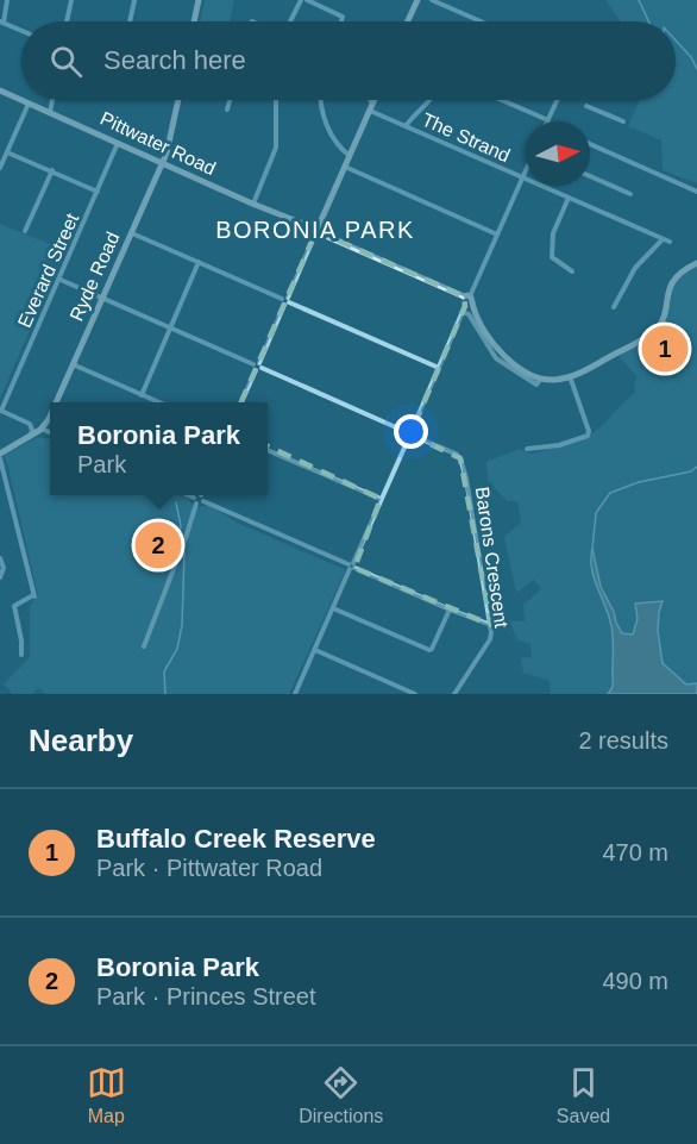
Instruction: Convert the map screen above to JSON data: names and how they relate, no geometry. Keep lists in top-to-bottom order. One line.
{"streets":{"main road":["Pittwater Road","Ryde Road"],"street":["The Strand","Everard Street","Barons Crescent"]},"crossings":[["Pittwater Road","Everard Street"],["Pittwater Road","Ryde Road"]],"districts":["BORONIA PARK"],"north":"right","page":{"search":"Search here","pins":["1","2"],"popup":["Boronia Park","Park"],"heading":["Nearby","2 results"],"list":[{"mark":"1","name":"Buffalo Creek Reserve","note":"Park · Pittwater Road","value":"470 m"},{"mark":"2","name":"Boronia Park","note":"Park · Princes Street","value":"490 m"}],"nav":["Map","Directions","Saved"]}}
